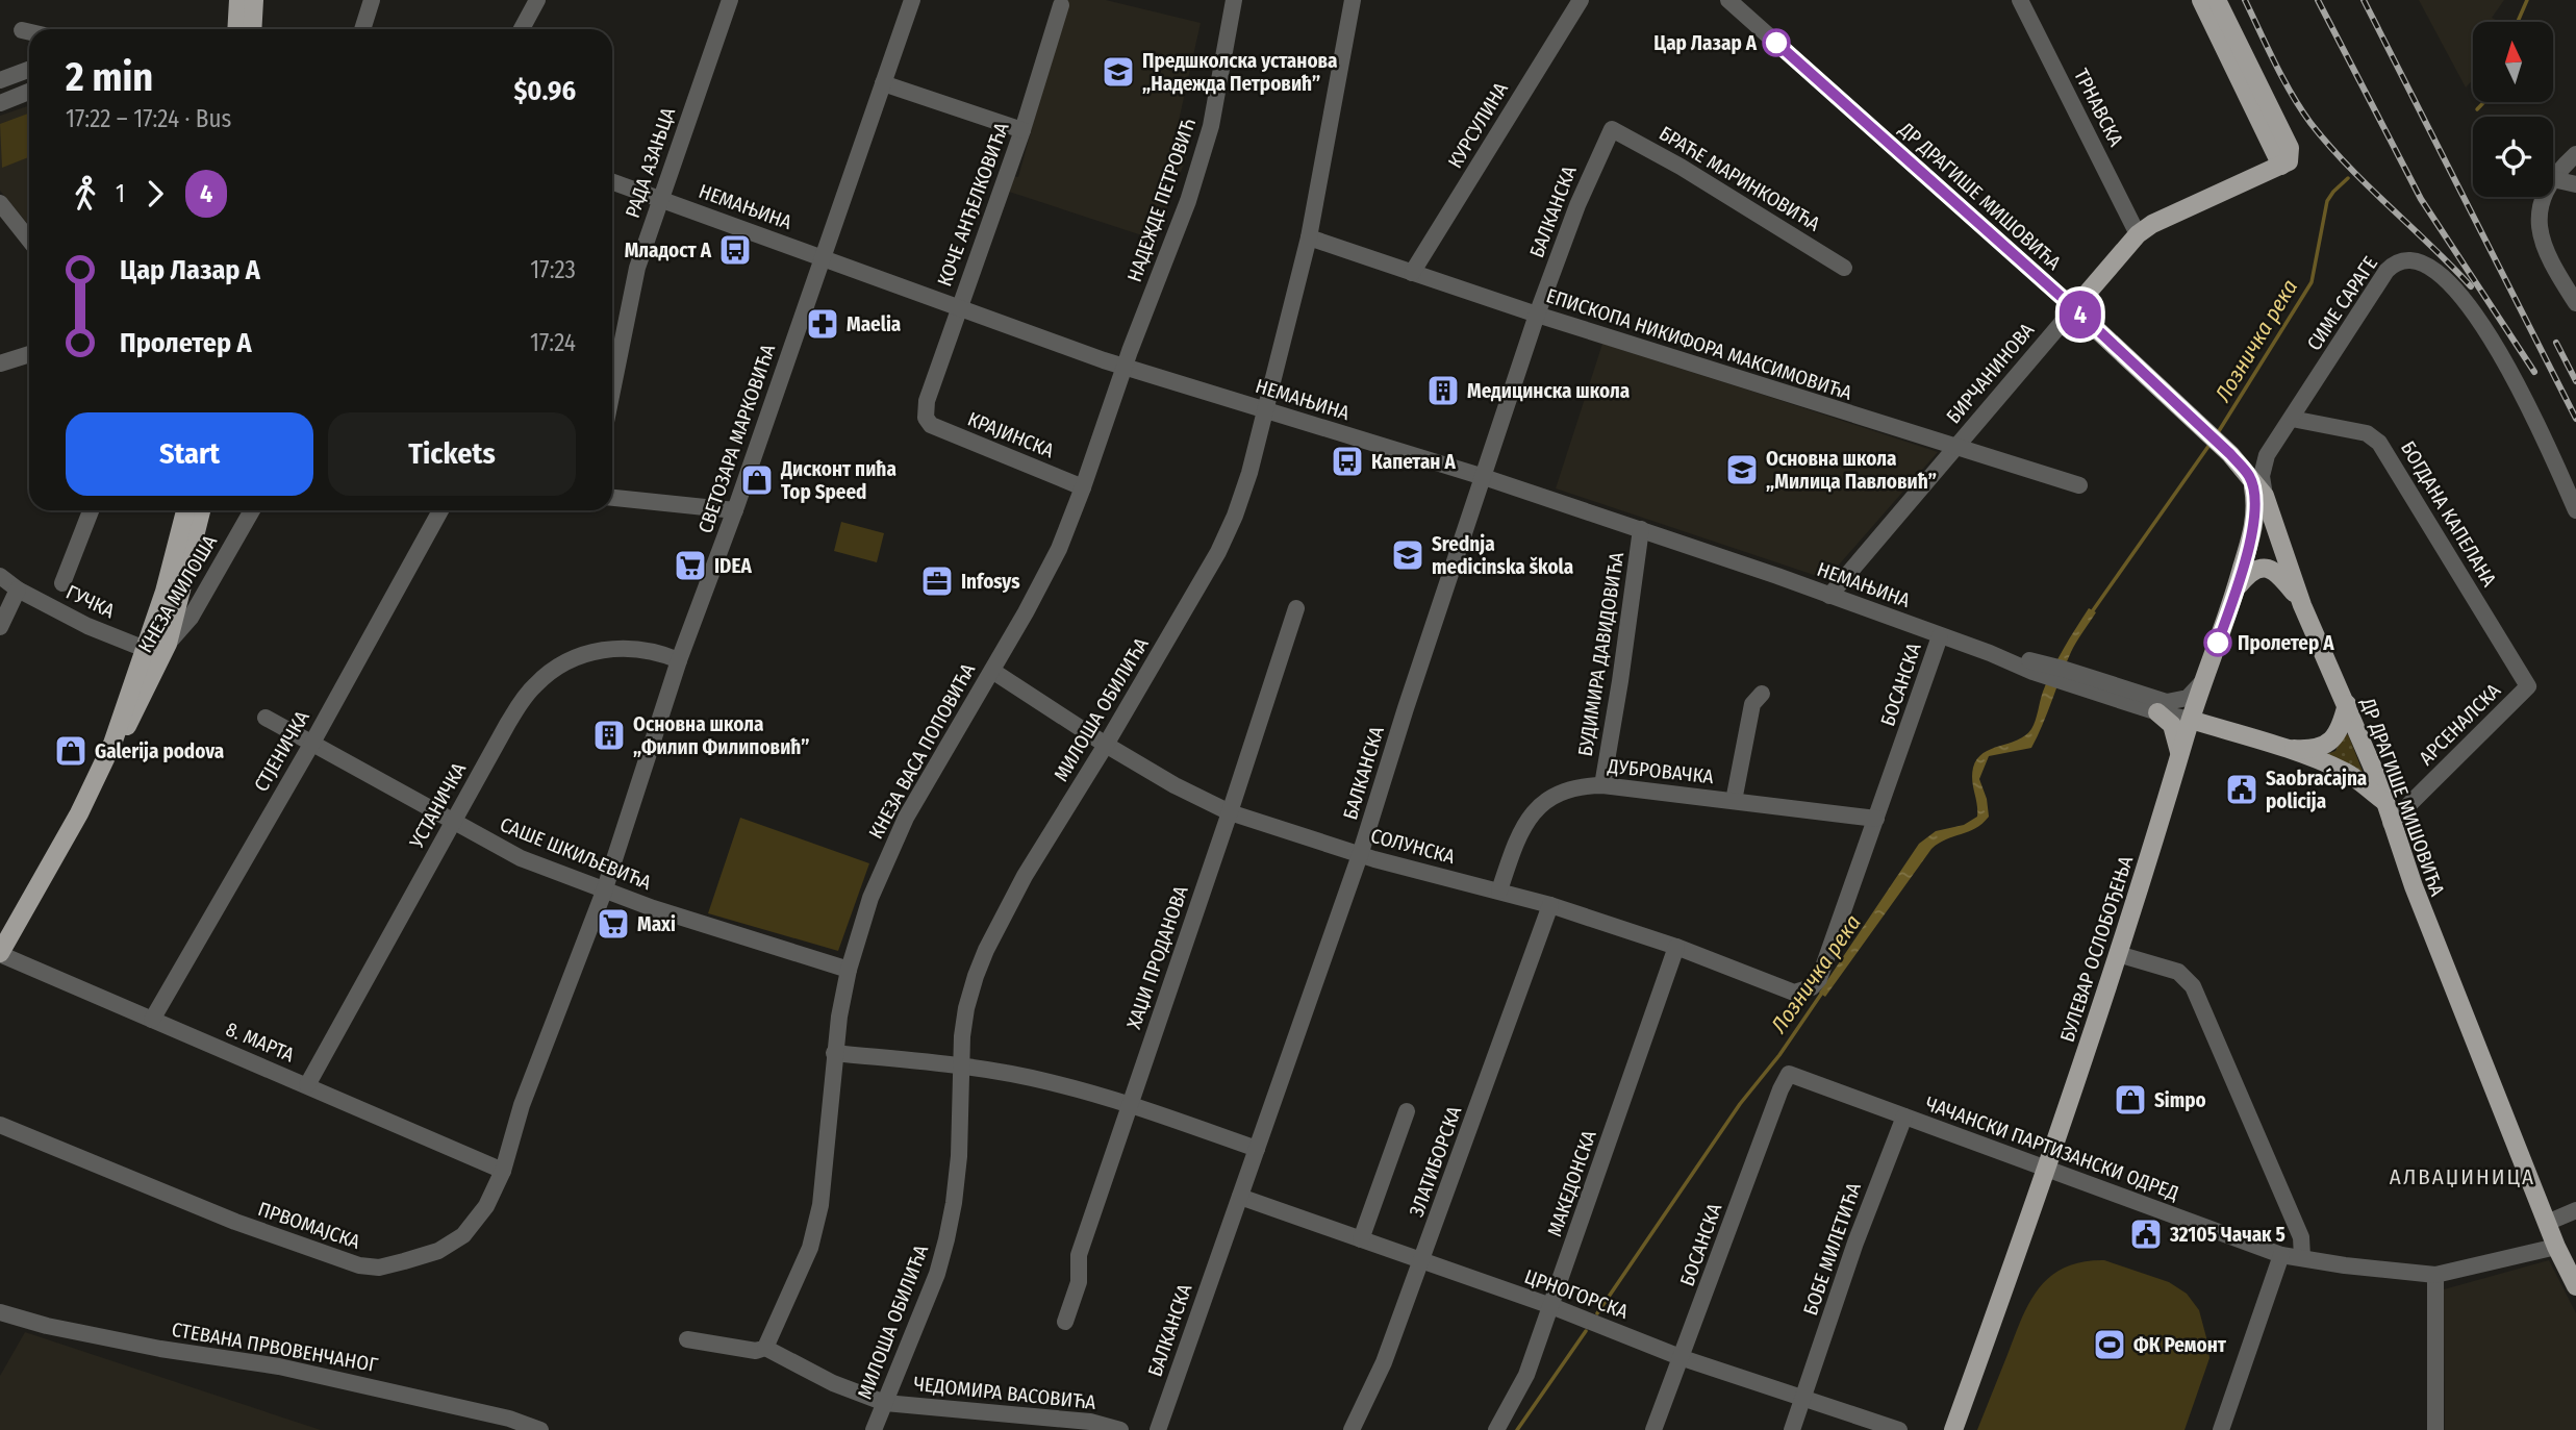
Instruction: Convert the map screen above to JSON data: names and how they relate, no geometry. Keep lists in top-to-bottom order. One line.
{"streets":{"main road":["ДР ДРАГИШЕ МИШОВИЋА","НЕМАЊИНА","БИРЧАНИНОВА","КНЕЗА МИЛОША","БУЛЕВАР ОСЛОБОЂЕЊА"],"street":["ТРНАВСКА","КУРСУЛИНА","РАДА АЗАЊЦА","БРАЋЕ МАРИНКОВИЋА","НАДЕЖДЕ ПЕТРОВИЋ","КОЧЕ АНЂЕЛКОВИЋА","БАЛКАНСКА","СИМЕ САРАГЕ","ЕПИСКОПА НИКИФОРА МАКСИМОВИЋА","КРАЈИНСКА","СВЕТОЗАРА МАРКОВИЋА","БОГДАНА КАПЕЛАНА","ГУЧКА","БУДИМИРА ДАВИДОВИЋА","БОСАНСКА","МИЛОША ОБИЛИЋА","АРСЕНАЛСКА","СТЈЕНИЧКА","КНЕЗА ВАСА ПОПОВИЋА","ДУБРОВАЧКА","УСТАНИЧКА","СОЛУНСКА","САШЕ ШКИЉЕВИЋА","ХАЏИ ПРОДАНОВА","8. МАРТА","ЧАЧАНСКИ ПАРТИЗАНСКИ ОДРЕД","ЗЛАТИБОРСКА","МАКЕДОНСКА","ПРВОМАЈСКА","БОБЕ МИЛЕТИЋА","ЦРНОГОРСКА","СТЕВАНА ПРВОВЕНЧАНОГ","ЧЕДОМИРА ВАСОВИЋА"]},"crossings":[["ТРНАВСКА","БИРЧАНИНОВА"],["КУРСУЛИНА","ЕПИСКОПА НИКИФОРА МАКСИМОВИЋА"],["РАДА АЗАЊЦА","НЕМАЊИНА"],["БРАЋЕ МАРИНКОВИЋА","БАЛКАНСКА"],["ДР ДРАГИШЕ МИШОВИЋА","НЕМАЊИНА"],["ДР ДРАГИШЕ МИШОВИЋА","СИМЕ САРАГЕ"],["ДР ДРАГИШЕ МИШОВИЋА","БИРЧАНИНОВА"],["ДР ДРАГИШЕ МИШОВИЋА","АРСЕНАЛСКА"],["ДР ДРАГИШЕ МИШОВИЋА","БУЛЕВАР ОСЛОБОЂЕЊА"],["ДР ДРАГИШЕ МИШОВИЋА","ЧАЧАНСКИ ПАРТИЗАНСКИ ОДРЕД"],["НАДЕЖДЕ ПЕТРОВИЋ","НЕМАЊИНА"],["НАДЕЖДЕ ПЕТРОВИЋ","КНЕЗА ВАСА ПОПОВИЋА"],["КОЧЕ АНЂЕЛКОВИЋА","НЕМАЊИНА"],["КОЧЕ АНЂЕЛКОВИЋА","КРАЈИНСКА"],["НЕМАЊИНА","БАЛКАНСКА"],["НЕМАЊИНА","БИРЧАНИНОВА"],["НЕМАЊИНА","СВЕТОЗАРА МАРКОВИЋА"],["НЕМАЊИНА","БУДИМИРА ДАВИДОВИЋА"],["НЕМАЊИНА","БОСАНСКА"],["НЕМАЊИНА","МИЛОША ОБИЛИЋА"],["НЕМАЊИНА","КНЕЗА ВАСА ПОПОВИЋА"],["НЕМАЊИНА","БУЛЕВАР ОСЛОБОЂЕЊА"],["БАЛКАНСКА","ЕПИСКОПА НИКИФОРА МАКСИМОВИЋА"],["БАЛКАНСКА","СОЛУНСКА"],["БАЛКАНСКА","ЦРНОГОРСКА"],["СИМЕ САРАГЕ","БОГДАНА КАПЕЛАНА"],["СИМЕ САРАГЕ","БУЛЕВАР ОСЛОБОЂЕЊА"],["ЕПИСКОПА НИКИФОРА МАКСИМОВИЋА","БИРЧАНИНОВА"],["ЕПИСКОПА НИКИФОРА МАКСИМОВИЋА","МИЛОША ОБИЛИЋА"],["КРАЈИНСКА","КНЕЗА ВАСА ПОПОВИЋА"],["СВЕТОЗАРА МАРКОВИЋА","УСТАНИЧКА"],["СВЕТОЗАРА МАРКОВИЋА","САШЕ ШКИЉЕВИЋА"],["СВЕТОЗАРА МАРКОВИЋА","ПРВОМАЈСКА"],["БОГДАНА КАПЕЛАНА","АРСЕНАЛСКА"],["КНЕЗА МИЛОША","ГУЧКА"],["КНЕЗА МИЛОША","8. МАРТА"],["БУДИМИРА ДАВИДОВИЋА","ДУБРОВАЧКА"],["БОСАНСКА","ДУБРОВАЧКА"],["БОСАНСКА","СОЛУНСКА"],["БОСАНСКА","ЧАЧАНСКИ ПАРТИЗАНСКИ ОДРЕД"],["БОСАНСКА","ЦРНОГОРСКА"],["МИЛОША ОБИЛИЋА","СОЛУНСКА"],["МИЛОША ОБИЛИЋА","ЧЕДОМИРА ВАСОВИЋА"],["СТЈЕНИЧКА","САШЕ ШКИЉЕВИЋА"],["СТЈЕНИЧКА","8. МАРТА"],["КНЕЗА ВАСА ПОПОВИЋА","СОЛУНСКА"],["КНЕЗА ВАСА ПОПОВИЋА","САШЕ ШКИЉЕВИЋА"],["КНЕЗА ВАСА ПОПОВИЋА","ЧЕДОМИРА ВАСОВИЋА"],["ДУБРОВАЧКА","СОЛУНСКА"],["УСТАНИЧКА","САШЕ ШКИЉЕВИЋА"],["УСТАНИЧКА","8. МАРТА"],["СОЛУНСКА","ХАЏИ ПРОДАНОВА"],["СОЛУНСКА","ЗЛАТИБОРСКА"],["СОЛУНСКА","МАКЕДОНСКА"],["САШЕ ШКИЉЕВИЋА","ПРВОМАЈСКА"],["БУЛЕВАР ОСЛОБОЂЕЊА","ЧАЧАНСКИ ПАРТИЗАНСКИ ОДРЕД"],["8. МАРТА","ПРВОМАЈСКА"],["ЧАЧАНСКИ ПАРТИЗАНСКИ ОДРЕД","БОБЕ МИЛЕТИЋА"],["ЗЛАТИБОРСКА","ЦРНОГОРСКА"],["МАКЕДОНСКА","ЦРНОГОРСКА"],["БОБЕ МИЛЕТИЋА","ЦРНОГОРСКА"]],"districts":["АЛВАЏИНИЦА"],"water":["Лозничка река"],"places":{"other":["Цар Лазар А","Пролетер А"],"school or university":["Предшколска установа „Надежда Петровић”","Основна школа „Милица Павловић”","Srednja medicinska škola"],"bus stop":["Младост А","Капетан А"],"pharmacy":["Maelia"],"building":["Медицинска школа","Основна школа „Филип Филиповић”"],"shop":["Дисконт пића Top Speed","Galerija podova","Simpo"],"supermarket":["IDEA","Maxi"],"office":["Infosys"],"public building":["Saobraćajna policija","32105 Чачак 5"],"sports":["ФК Ремонт"]},"lines":["bus line 4"],"north":"top","page":{"on_map":"4","heading":["2 min","17:22 – 17:24 · Bus","$0.96"],"legs":["1","4"],"list":[{"name":"Цар Лазар А","value":"17:23"},{"name":"Пролетер А","value":"17:24"}],"buttons":["Start","Tickets"]}}
